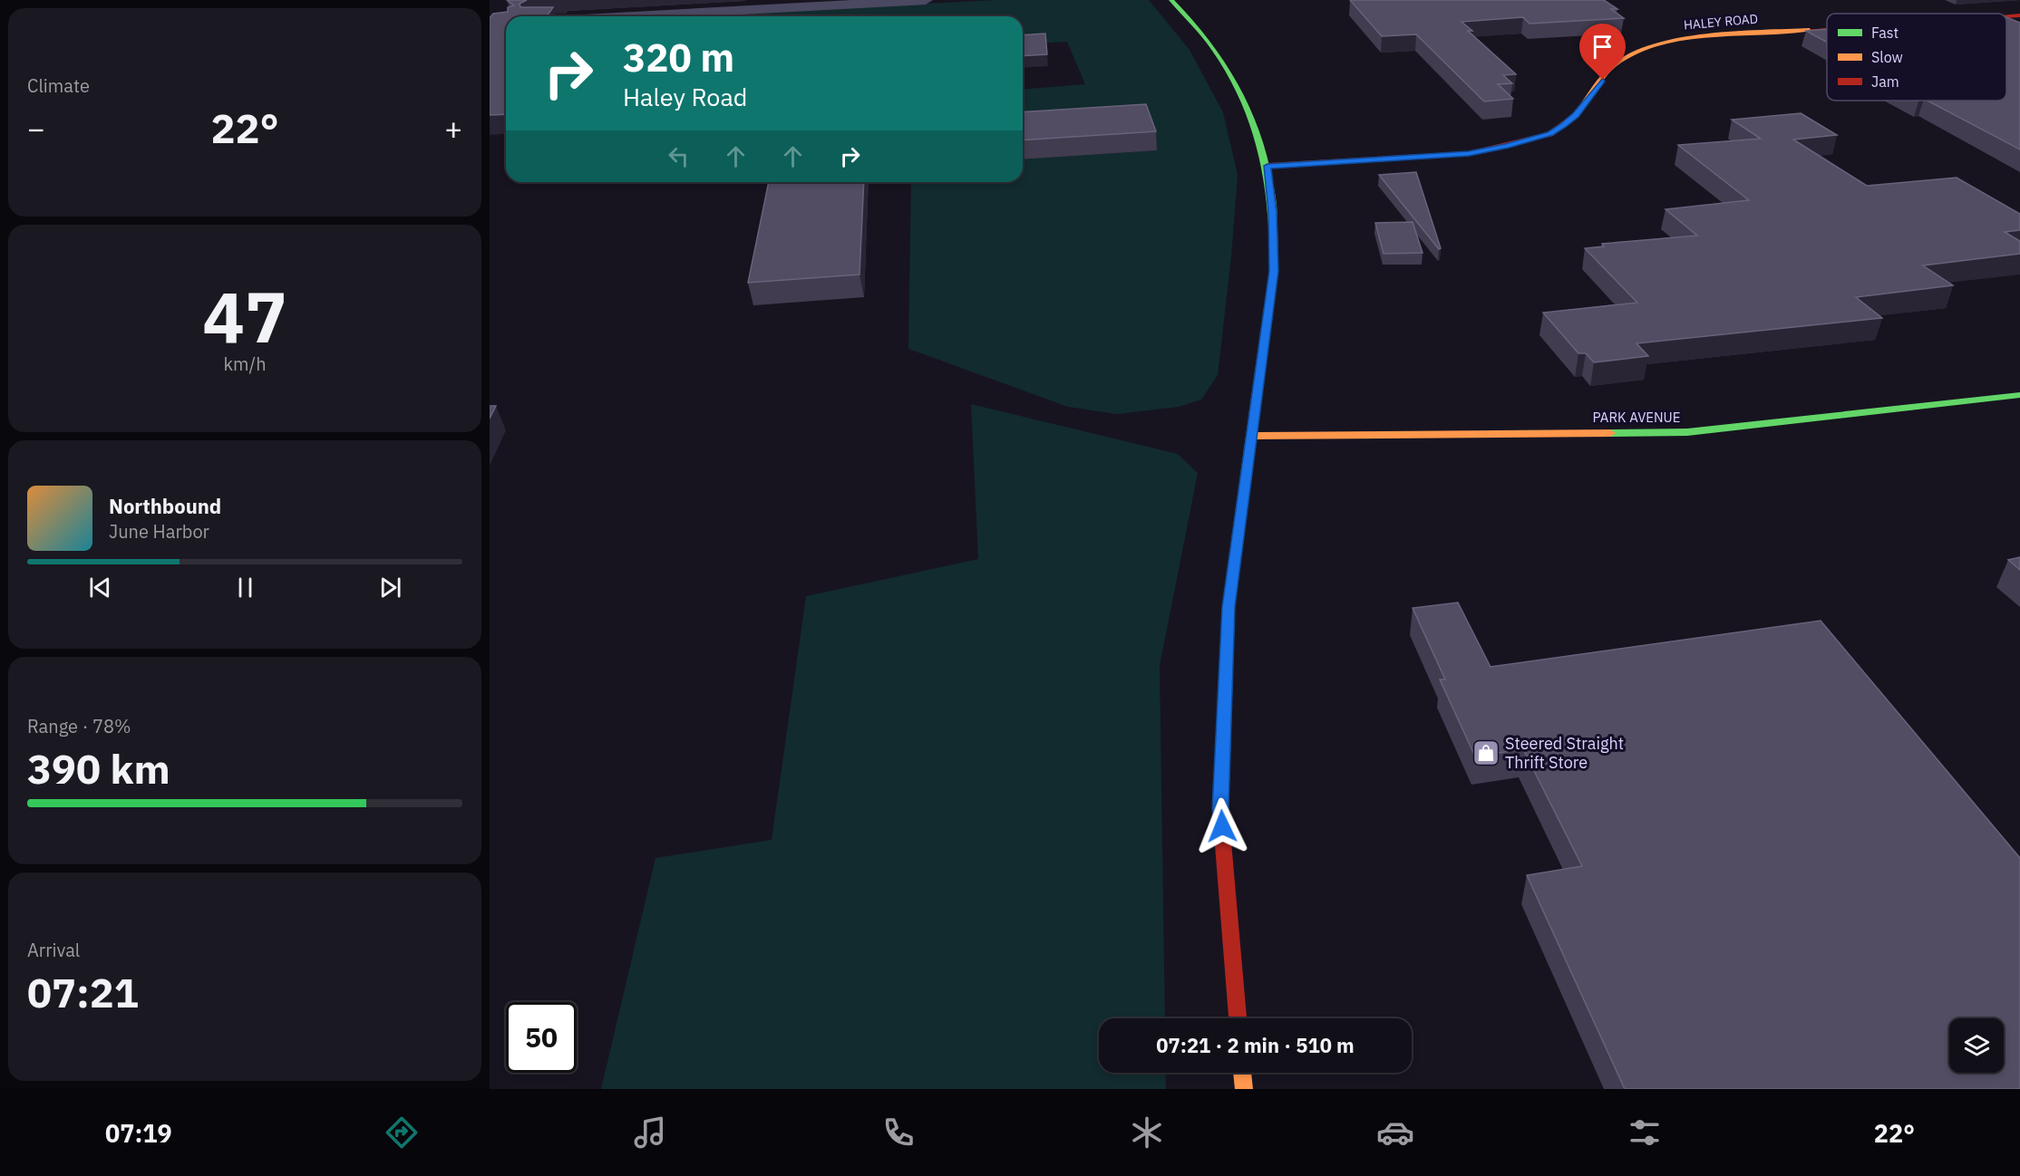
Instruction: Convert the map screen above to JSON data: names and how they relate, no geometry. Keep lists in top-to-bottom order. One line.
{"streets":{"street":["HALEY ROAD","PARK AVENUE"]},"places":{"shop":["Steered Straight Thrift Store"]},"legend":["Fast","Slow","Jam"],"page":{"tile":["Climate",["47","km/h"],["Range · 78%","390 km"],["Arrival","07:21"]],"turn":["320 m","Haley Road"],"heat":["−","22°","+"],"song":["Northbound","June Harbor"],"limit":"50","trip":"07:21 · 2 min · 510 m","tabs":["07:19","22°"]}}
